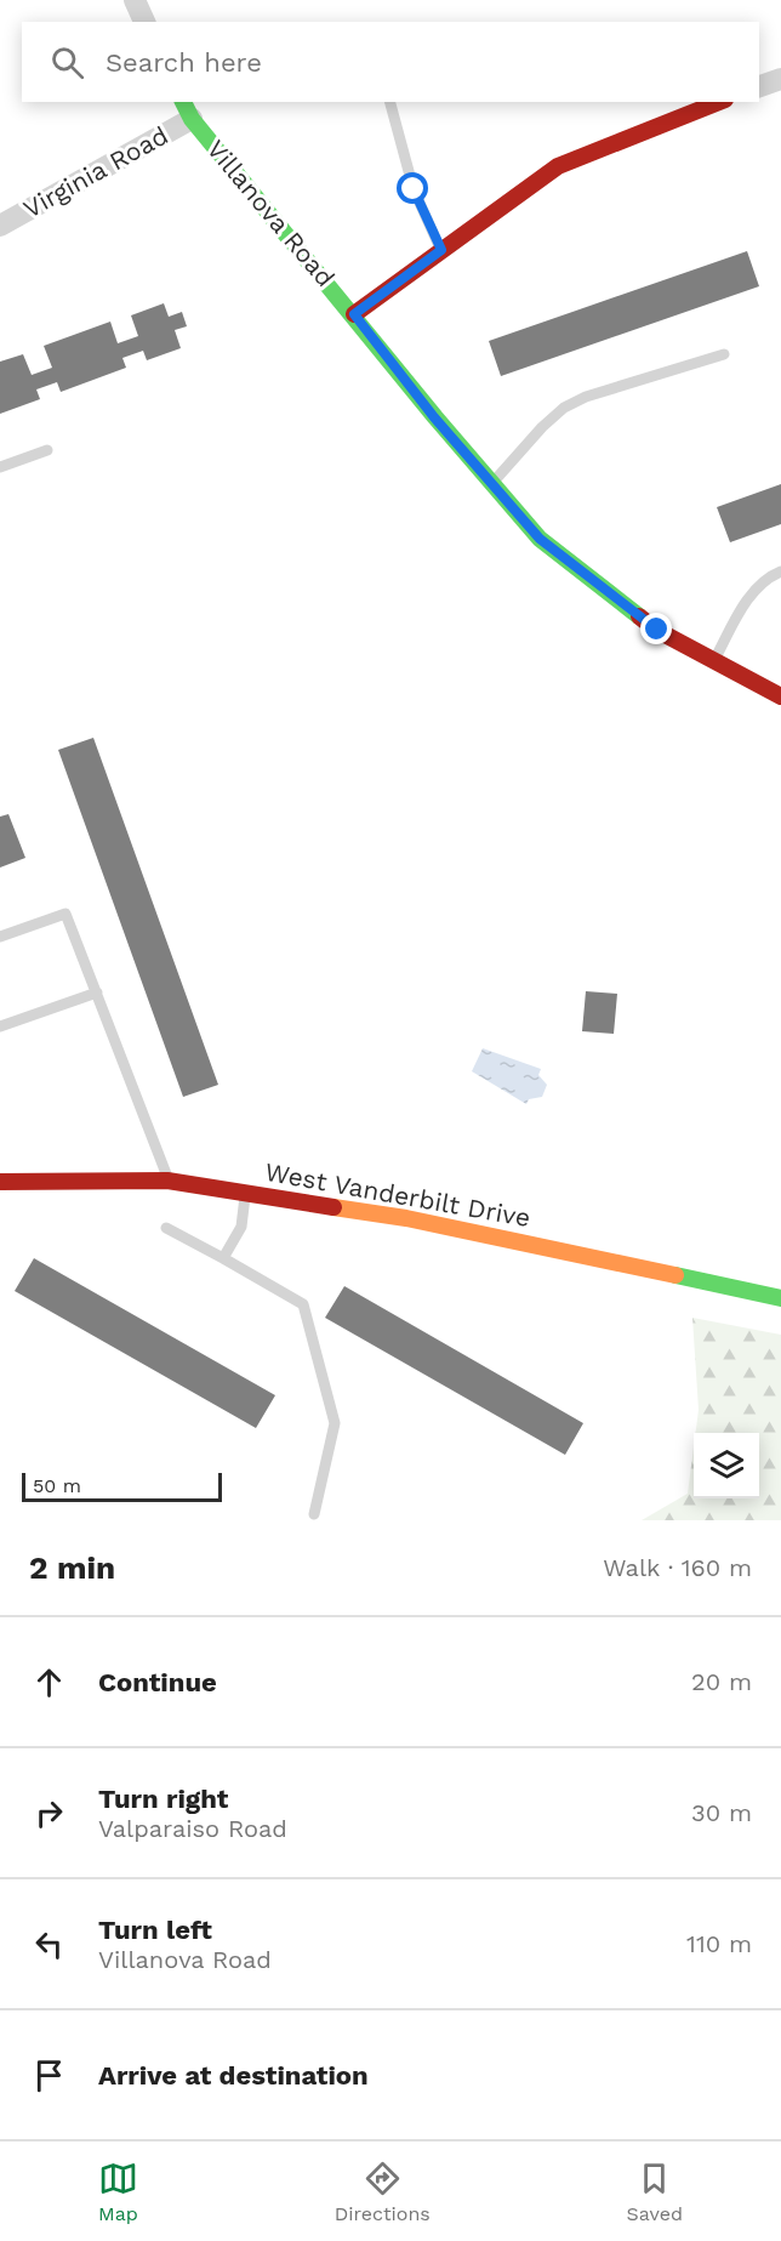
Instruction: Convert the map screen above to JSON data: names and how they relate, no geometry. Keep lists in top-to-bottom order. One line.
{"streets":{"street":["Virginia Road","Villanova Road","West Vanderbilt Drive"]},"crossings":[["Virginia Road","Villanova Road"]],"scale_bar":"50 m","page":{"search":"Search here","scale":"50 m","heading":["2 min","Walk · 160 m"],"list":[["Continue","20 m"],["Turn right","Valparaiso Road","30 m"],["Turn left","Villanova Road","110 m"],"Arrive at destination"],"nav":["Map","Directions","Saved"]}}
